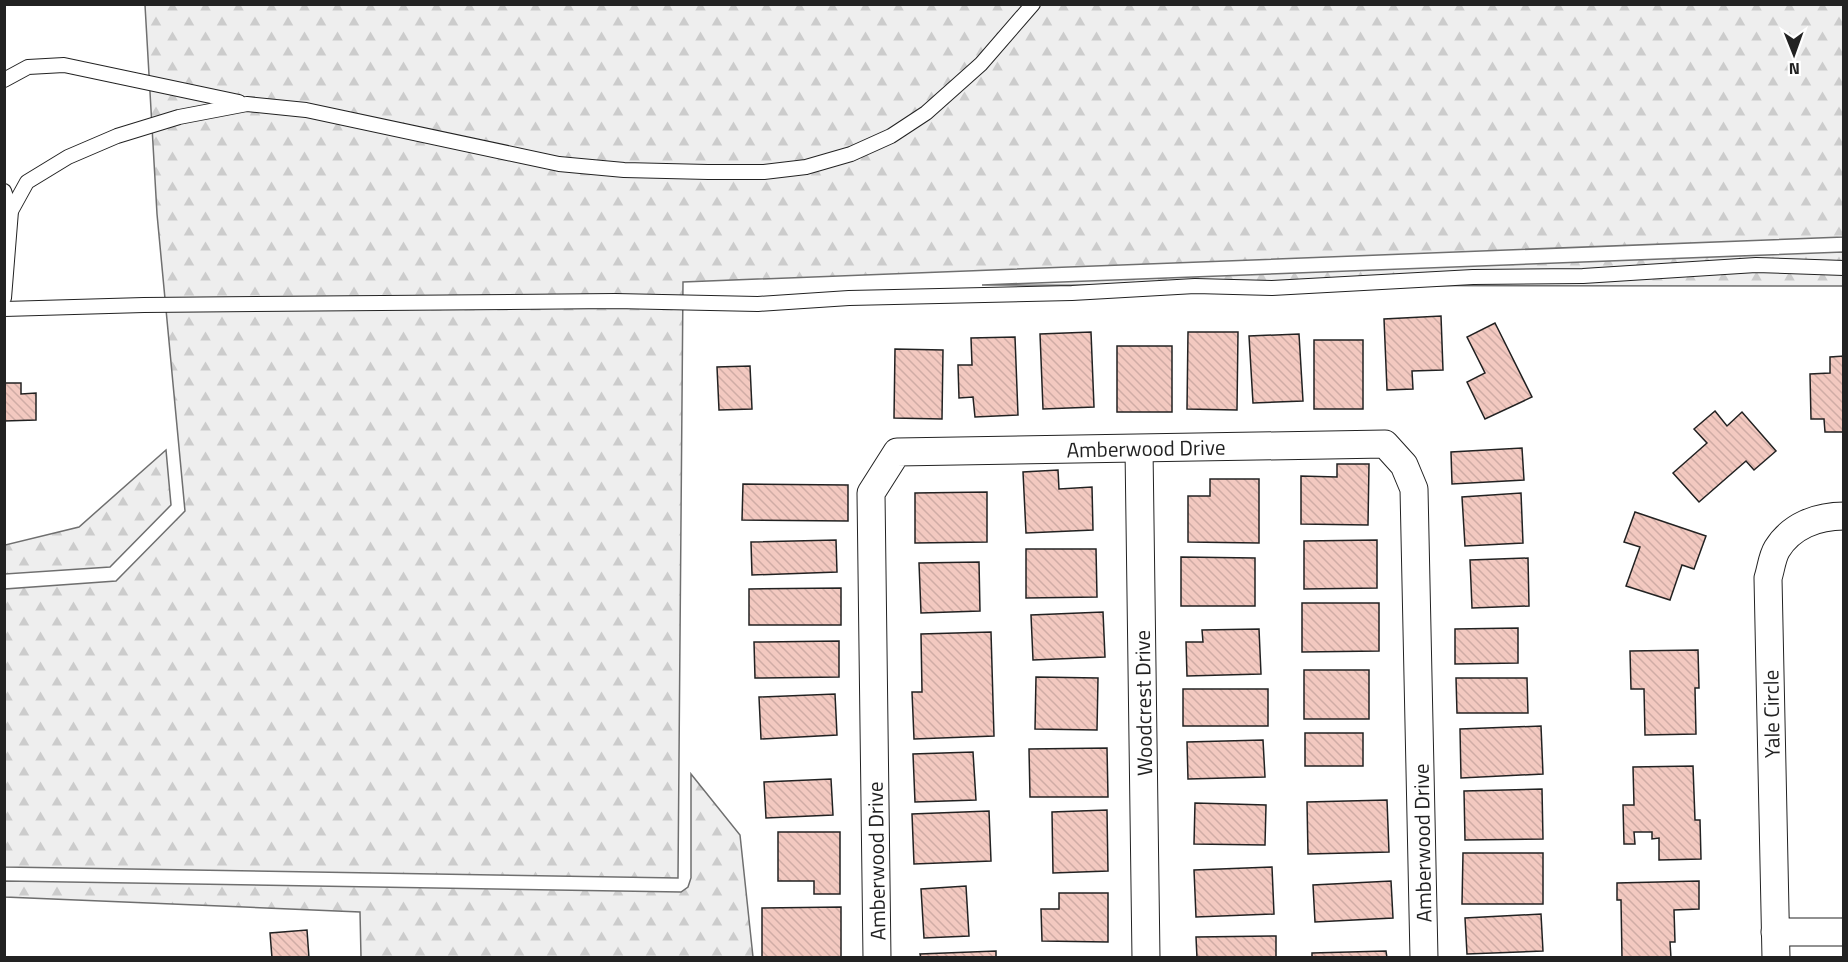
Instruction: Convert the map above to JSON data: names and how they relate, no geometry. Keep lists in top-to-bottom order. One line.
{"streets":{"street":["Amberwood Drive","Woodcrest Drive","Yale Circle"]},"crossings":[["Amberwood Drive","Woodcrest Drive"]],"north":"bottom"}
